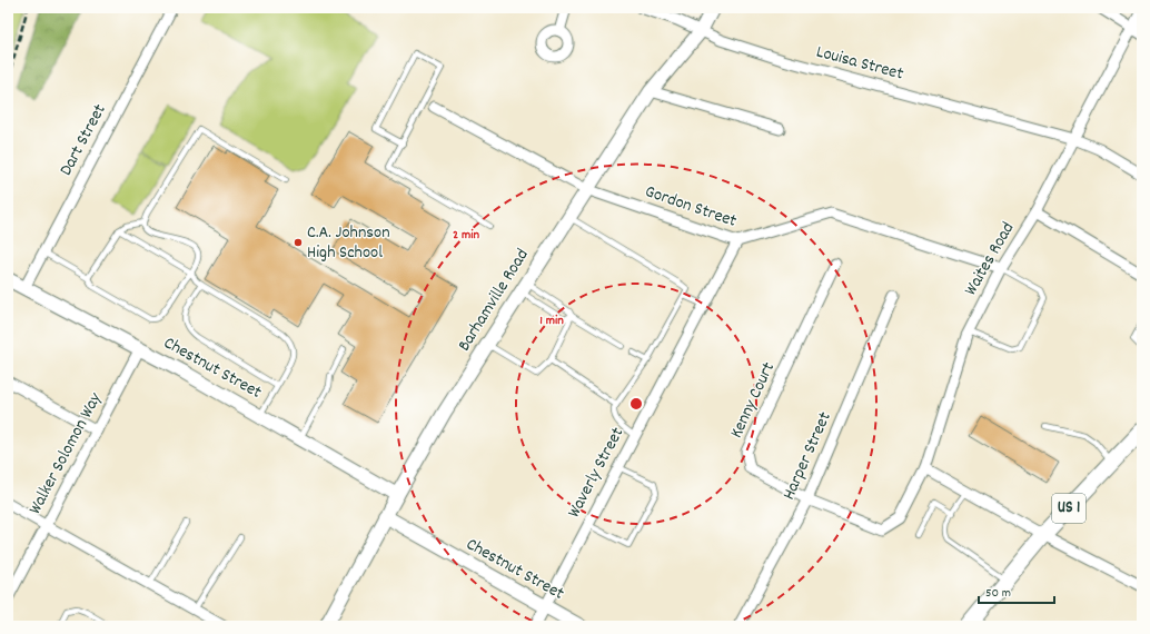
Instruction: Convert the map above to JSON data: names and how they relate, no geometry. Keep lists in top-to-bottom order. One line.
{"streets":{"main road":["US 1"],"street":["Louisa Street","Dart Street","Gordon Street","Waites Road","Barhamville Road","Chestnut Street","Kenny Court","Walker Solomon Way","Harper Street","Waverly Street"]},"crossings":[["Louisa Street","Waites Road"],["Louisa Street","Barhamville Road"],["Dart Street","Chestnut Street"],["Gordon Street","Waites Road"],["Gordon Street","Barhamville Road"],["Gordon Street","Waverly Street"],["Waites Road","Kenny Court"],["Barhamville Road","Chestnut Street"],["Chestnut Street","Walker Solomon Way"],["Chestnut Street","Waverly Street"],["Kenny Court","Harper Street"]],"places":["C.A. Johnson High School"],"scale_bar":"50 m","rings":["2 min","1 min"]}
